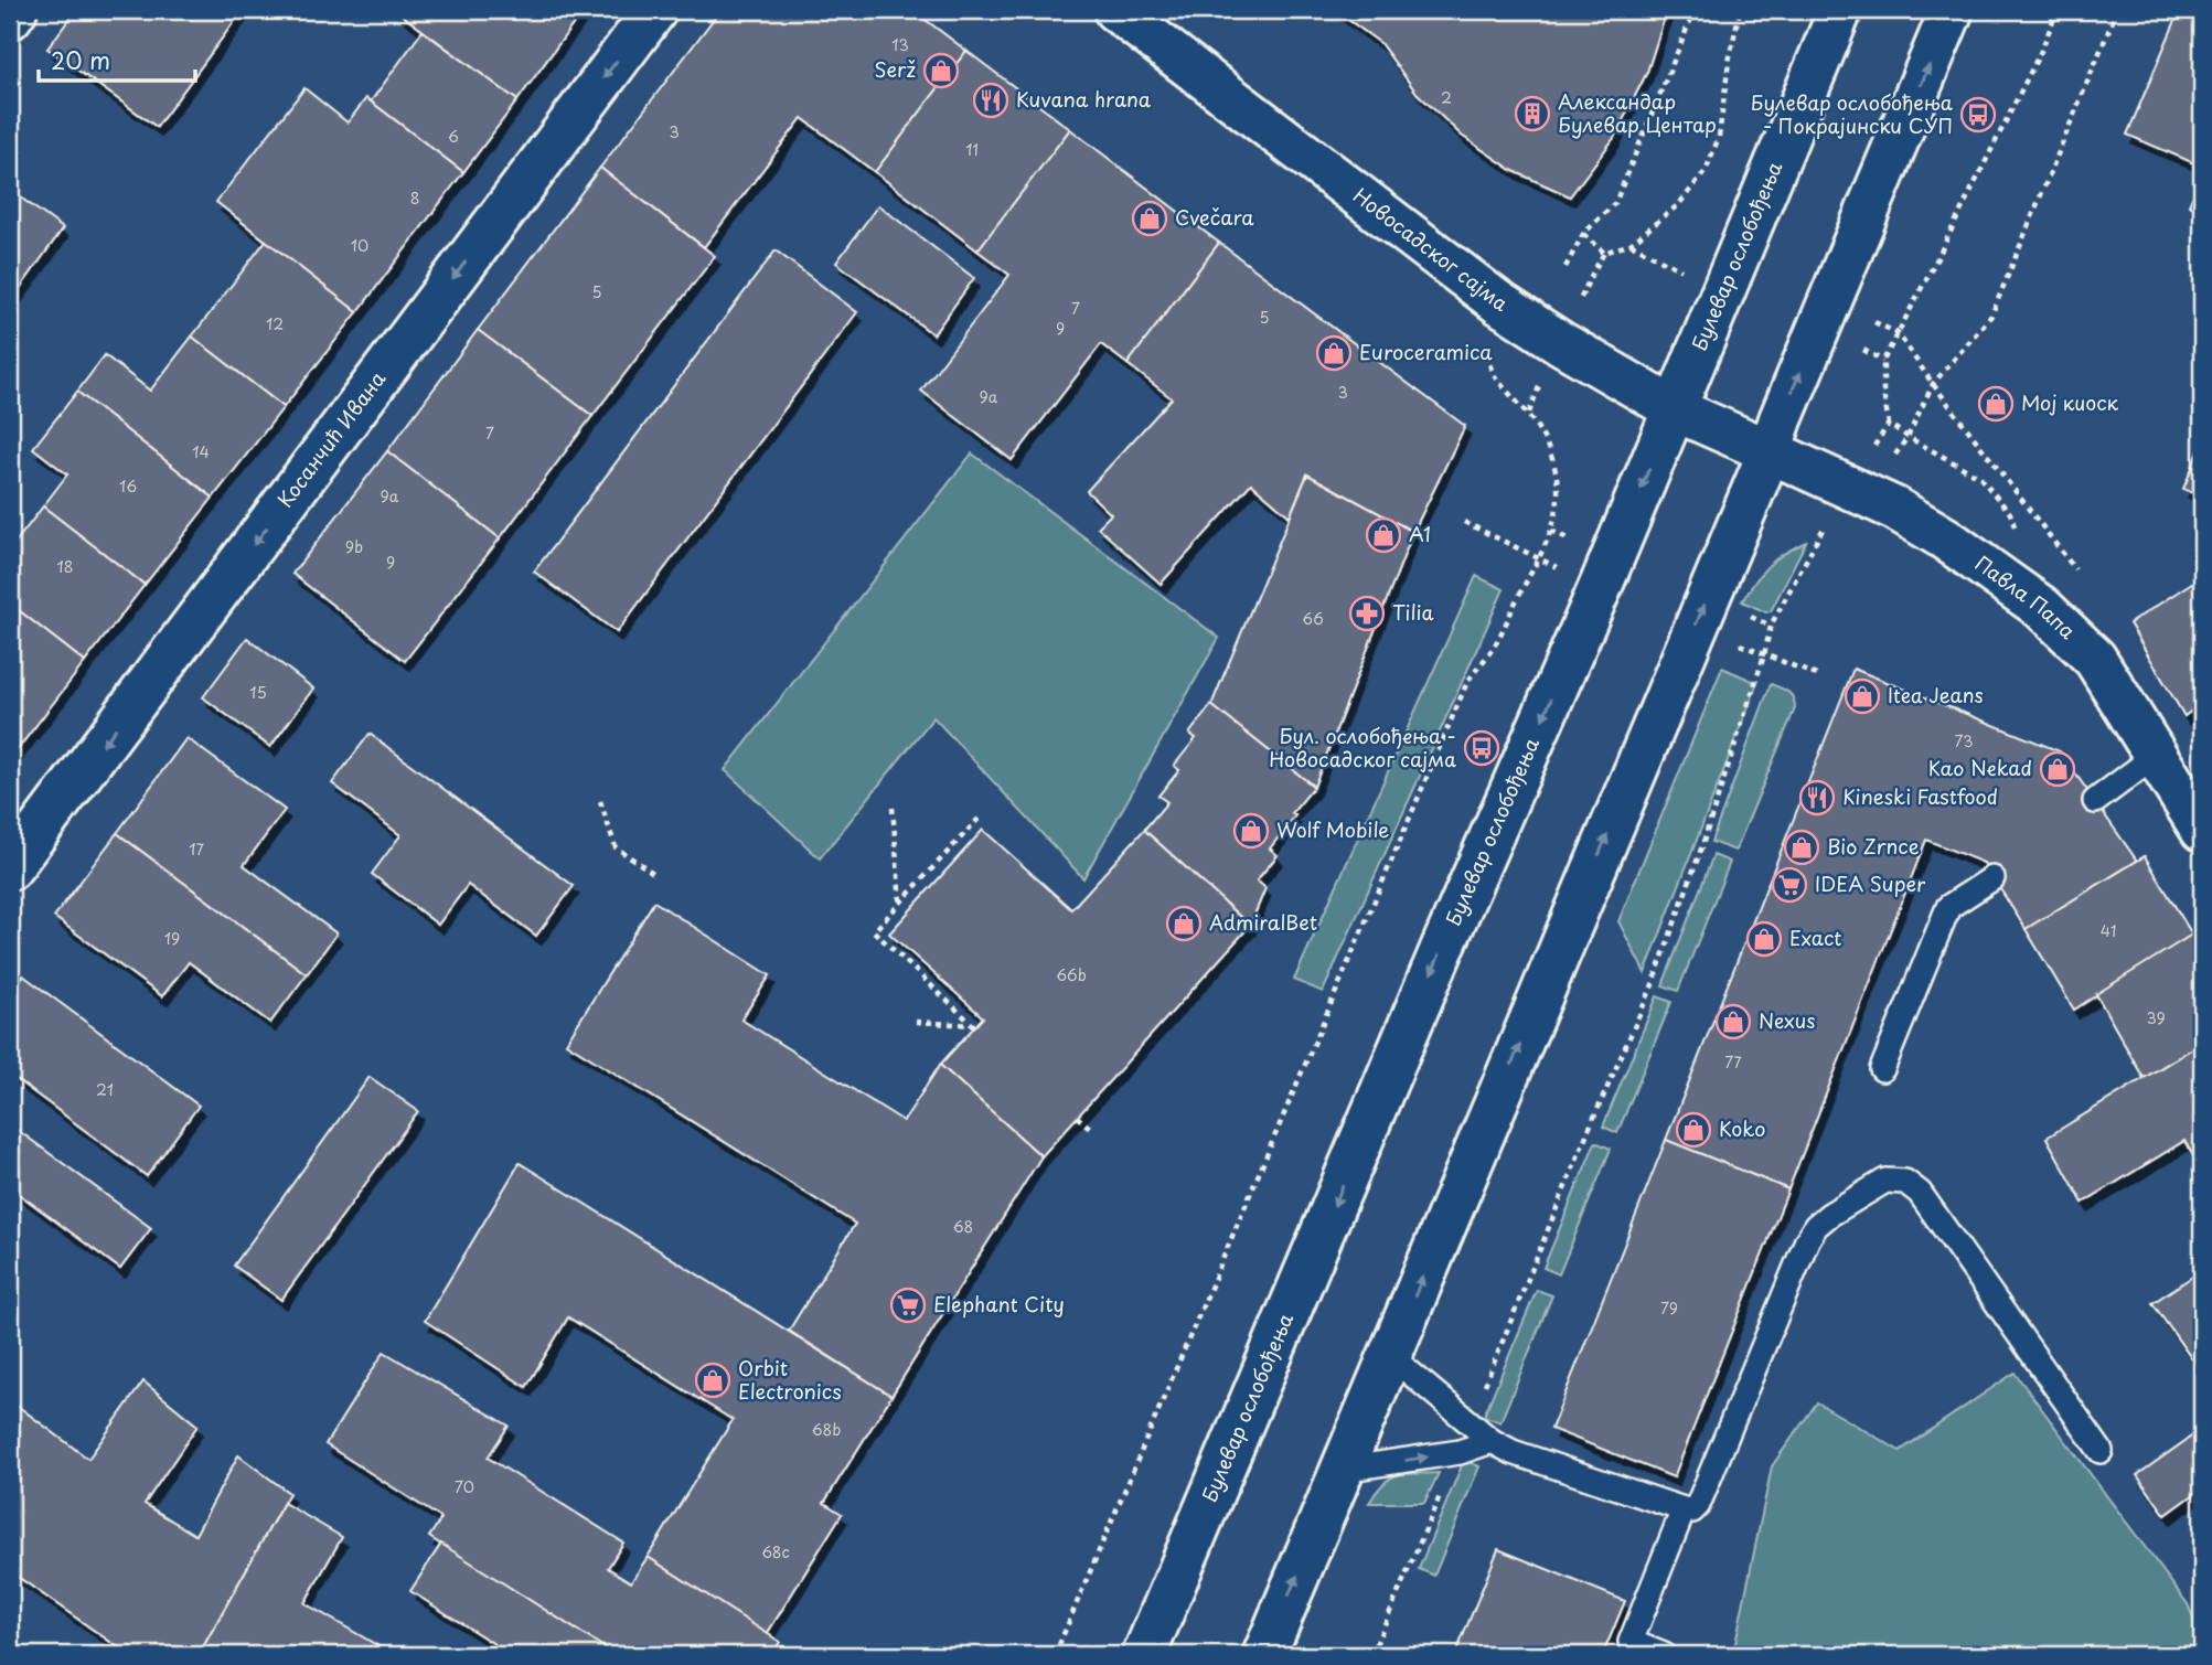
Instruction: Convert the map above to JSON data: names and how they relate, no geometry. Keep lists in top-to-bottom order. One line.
{"streets":{"main road":["Новосадског сајма","Булевар ослобођења","Косанчић Ивана","Павла Папа"]},"crossings":[["Новосадског сајма","Булевар ослобођења"],["Новосадског сајма","Павла Папа"]],"one_way":["Косанчић Ивана"],"places":{"shop":["Serž","Cvečara","Euroceramica","Мој киоск","A1","Itea Jeans","Kao Nekad","Wolf Mobile","Bio Zrnce","AdmiralBet","Exact","Nexus","Koko","Orbit Electronics"],"restaurant":["Kuvana hrana","Kineski Fastfood"],"building":["Александар Булевар Центар"],"bus stop":["Булевар ослобођења - Покрајински СУП","Бул. ослобођења - Новосадског сајма"],"pharmacy":["Tilia"],"supermarket":["IDEA Super","Elephant City"]},"house_numbers":["13","2","3","6","11","8","10","5","7","5","12","9","3","9a","7","14","16","9a","9b","9","18","66","15","73","17","41","19","66b","39","77","21","68","79","68b","70","68c"],"scale_bar":"20 m"}
